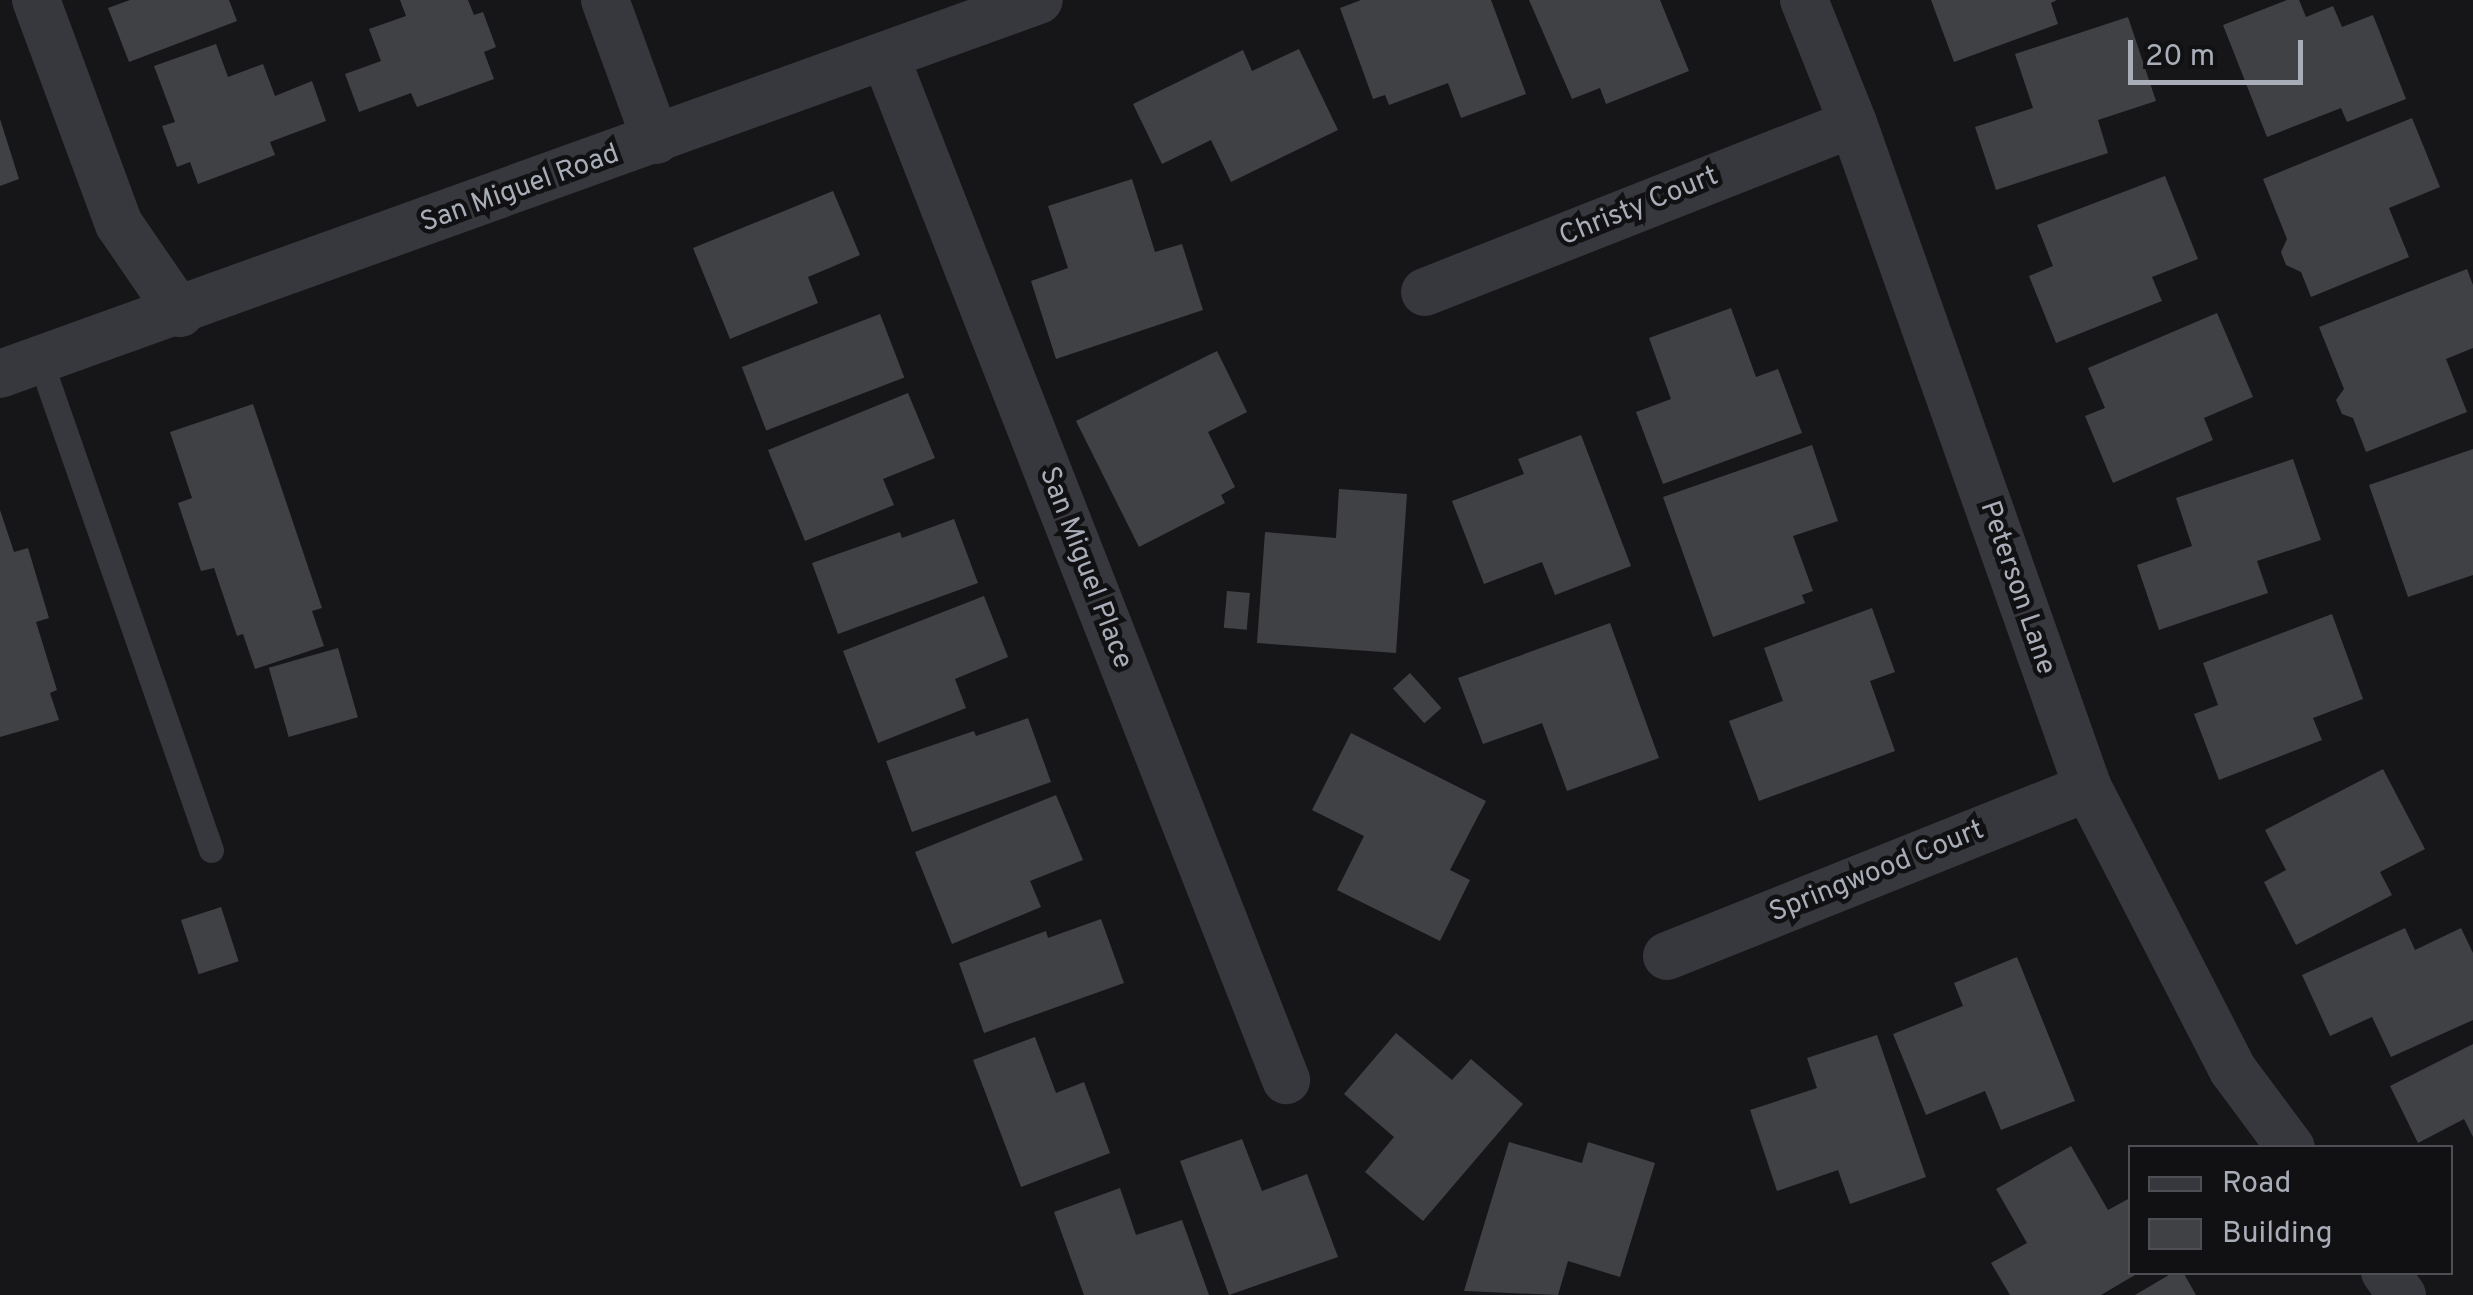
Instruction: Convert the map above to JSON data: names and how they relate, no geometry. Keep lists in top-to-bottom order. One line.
{"streets":{"street":["San Miguel Road","Christy Court","San Miguel Place","Peterson Lane","Springwood Court"]},"crossings":[["San Miguel Road","San Miguel Place"],["Christy Court","Peterson Lane"],["Peterson Lane","Springwood Court"]],"legend":["Road","Building"],"scale_bar":"20 m"}
